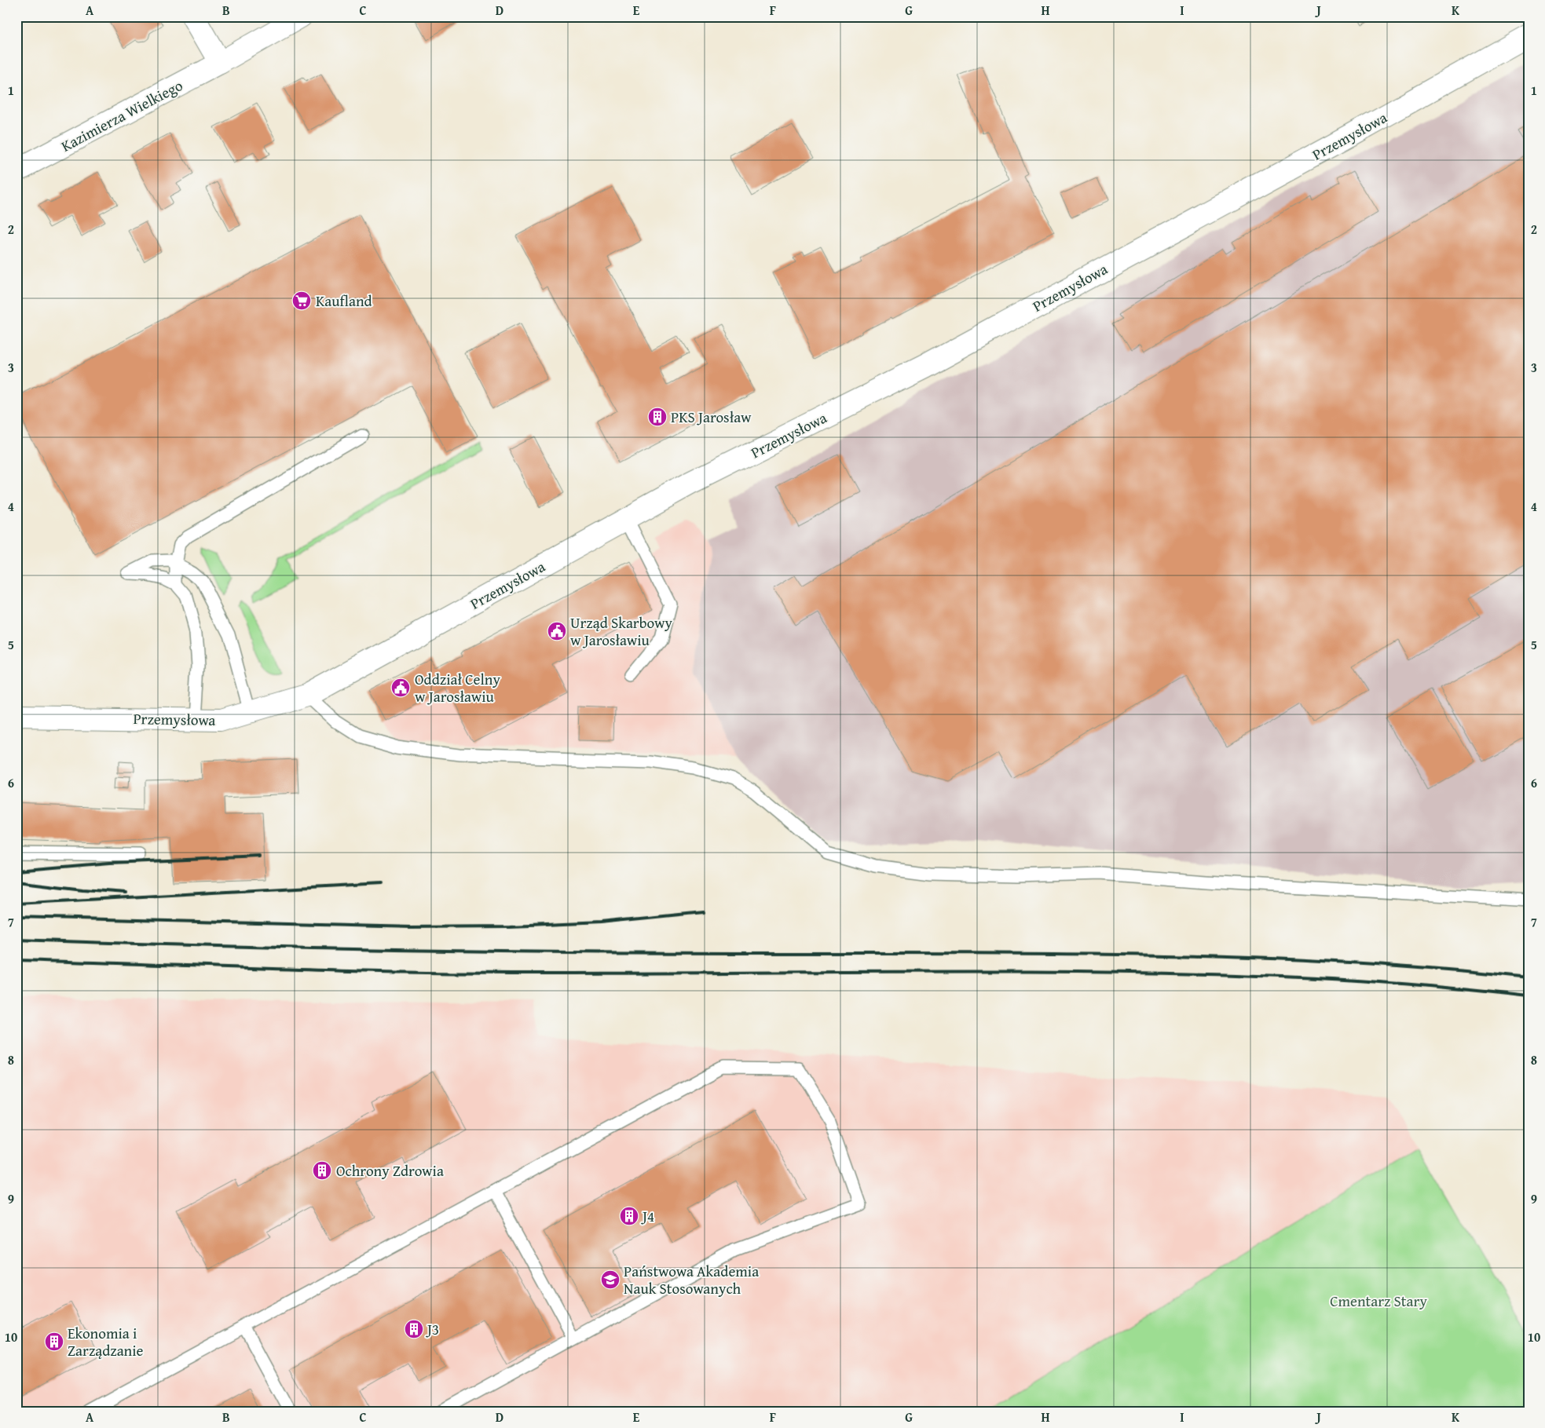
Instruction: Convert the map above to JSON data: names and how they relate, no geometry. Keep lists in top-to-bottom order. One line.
{"streets":{"street":["Kazimierza Wielkiego","Przemysłowa"]},"parks":["Cmentarz Stary"],"places":{"supermarket":["Kaufland"],"building":["PKS Jarosław","Ochrony Zdrowia","J4","J3","Ekonomia i Zarządzanie"],"public building":["Urząd Skarbowy w Jarosławiu","Oddział Celny w Jarosławiu"],"school or university":["Państwowa Akademia Nauk Stosowanych"]},"grid":{"columns":["A","B","C","D","E","F","G","H","I","J","K"],"rows":["1","2","3","4","5","6","7","8","9","10"]}}
